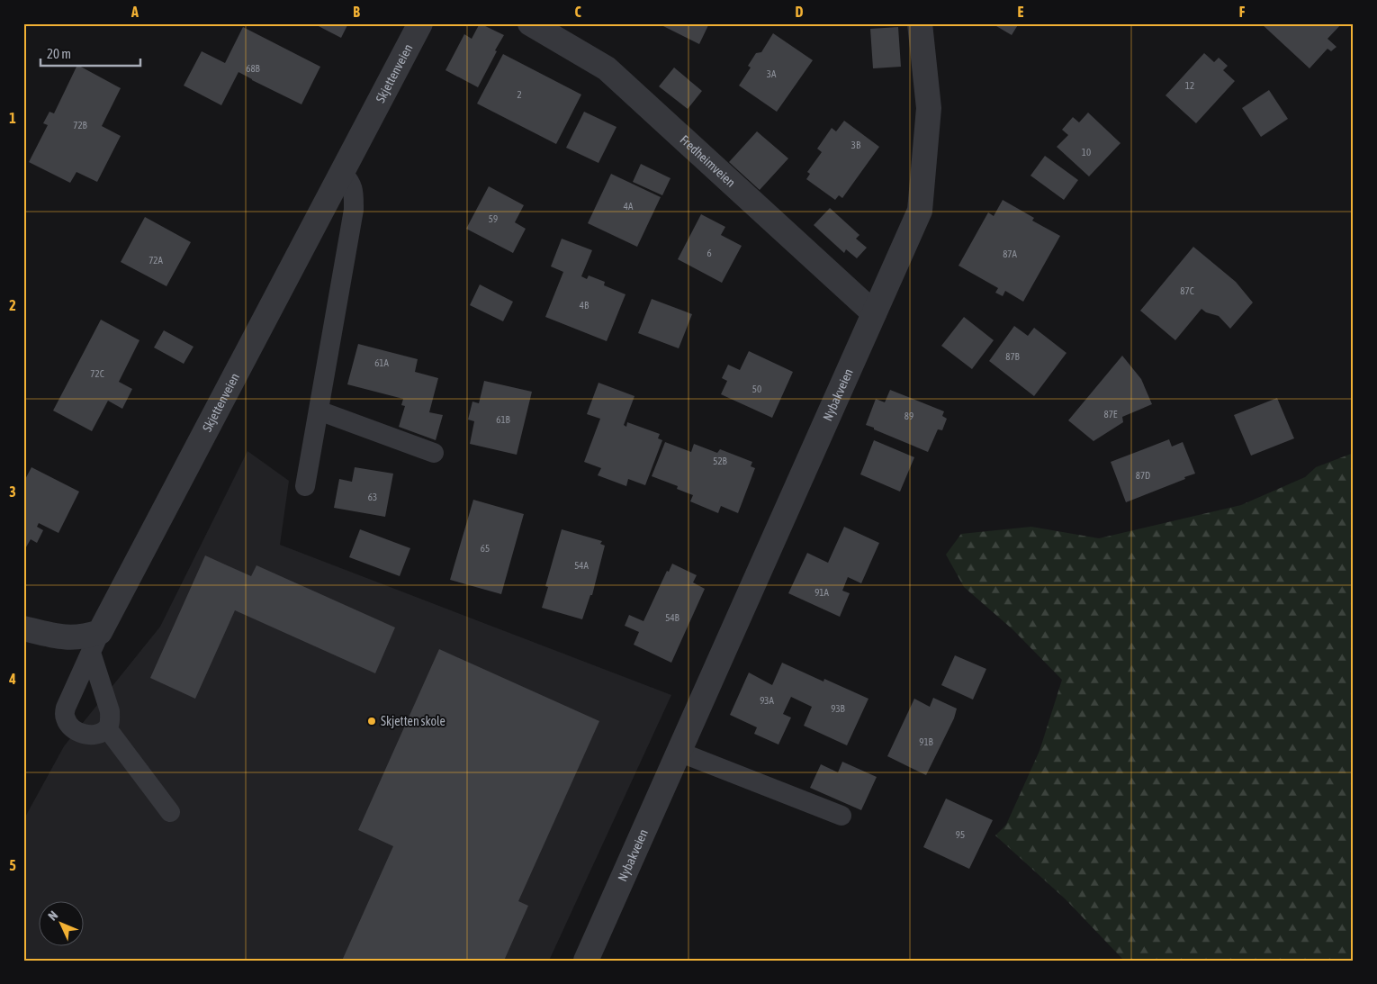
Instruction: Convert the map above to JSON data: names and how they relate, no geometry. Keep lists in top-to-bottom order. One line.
{"streets":{"street":["Skjettenveien","Fredheimveien","Nybakveien"]},"crossings":[["Fredheimveien","Nybakveien"]],"places":["Skjetten skole"],"house_numbers":["68B","3A","12","2","72B","3B","10","4A","59","6","87A","72A","87C","4B","87B","61A","72C","50","87E","89","61B","52B","87D","63","65","54A","91A","54B","93A","93B","91B","95"],"scale_bar":"20 m","north":"top left","grid":{"columns":["A","B","C","D","E","F"],"rows":["1","2","3","4","5"]}}
